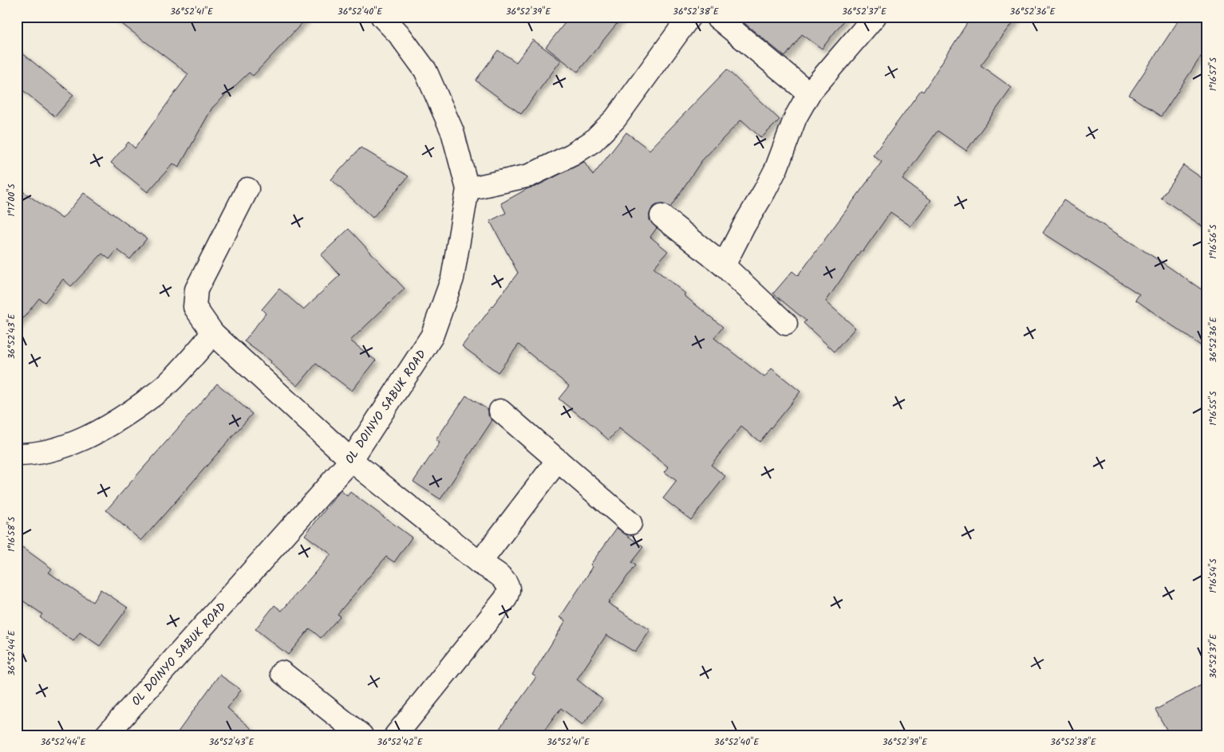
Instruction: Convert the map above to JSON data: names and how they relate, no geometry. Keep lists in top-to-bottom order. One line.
{"streets":{"street":["OL DOINYO SABUK ROAD"]},"coordinates":["36°52'41\"E","36°52'40\"E","36°52'39\"E","36°52'38\"E","36°52'37\"E","36°52'36\"E","1°16'57\"S","1°17'00\"S","1°16'56\"S","36°52'43\"E","1°16'55\"S","1°16'58\"S","1°16'54\"S","36°52'44\"E","36°52'42\"E"]}
